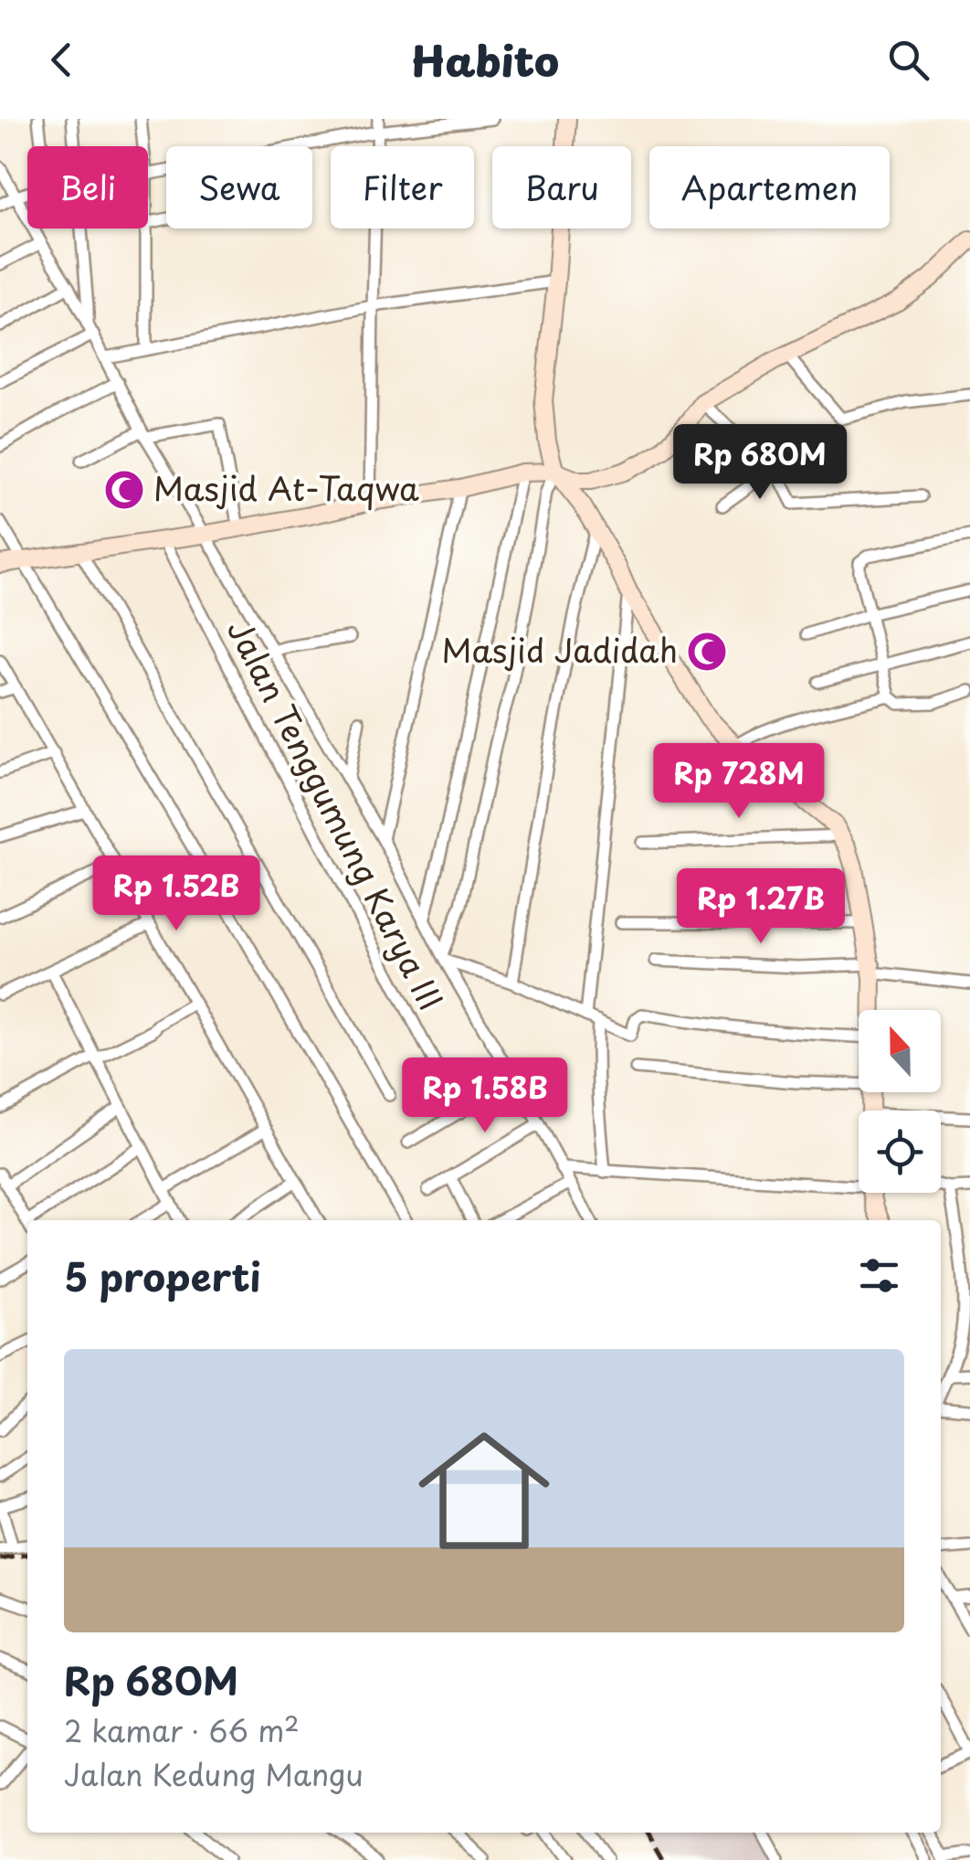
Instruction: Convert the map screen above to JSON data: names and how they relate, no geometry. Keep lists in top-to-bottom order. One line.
{"streets":{"street":["Jalan Tenggumung Karya III"]},"places":{"mosque":["Masjid At-Taqwa","Masjid Jadidah"]},"north":"top","page":{"header":"Habito","chip":["Beli","Sewa","Filter","Baru","Apartemen"],"price":["Rp 680M","Rp 728M","Rp 1.52B","Rp 1.27B","Rp 1.58B"],"heading":"5 properti","list":[{"name":"Rp 680M","note":"2 kamar · 66 m² · Jalan Kedung Mangu"}]}}
